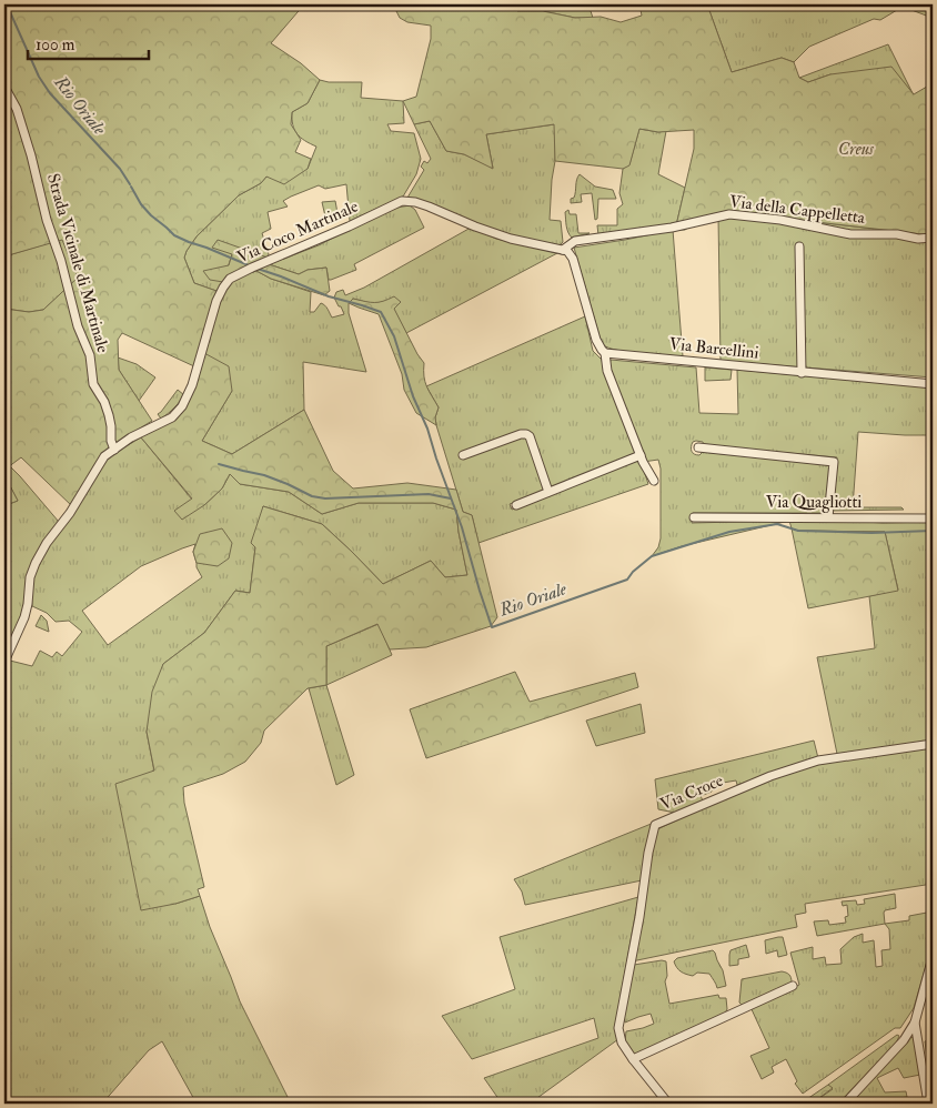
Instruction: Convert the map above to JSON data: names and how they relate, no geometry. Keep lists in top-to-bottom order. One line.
{"streets":{"street":["Via della Cappelletta","Via Coco Martinale","Strada Vicinale di Martinale","Via Barcellini","Via Quagliotti","Via Croce"]},"crossings":[["Via della Cappelletta","Via Coco Martinale"],["Via Coco Martinale","Strada Vicinale di Martinale"]],"water":["Rio Oriale"],"parks":["Creus"],"scale_bar":"100 m"}
